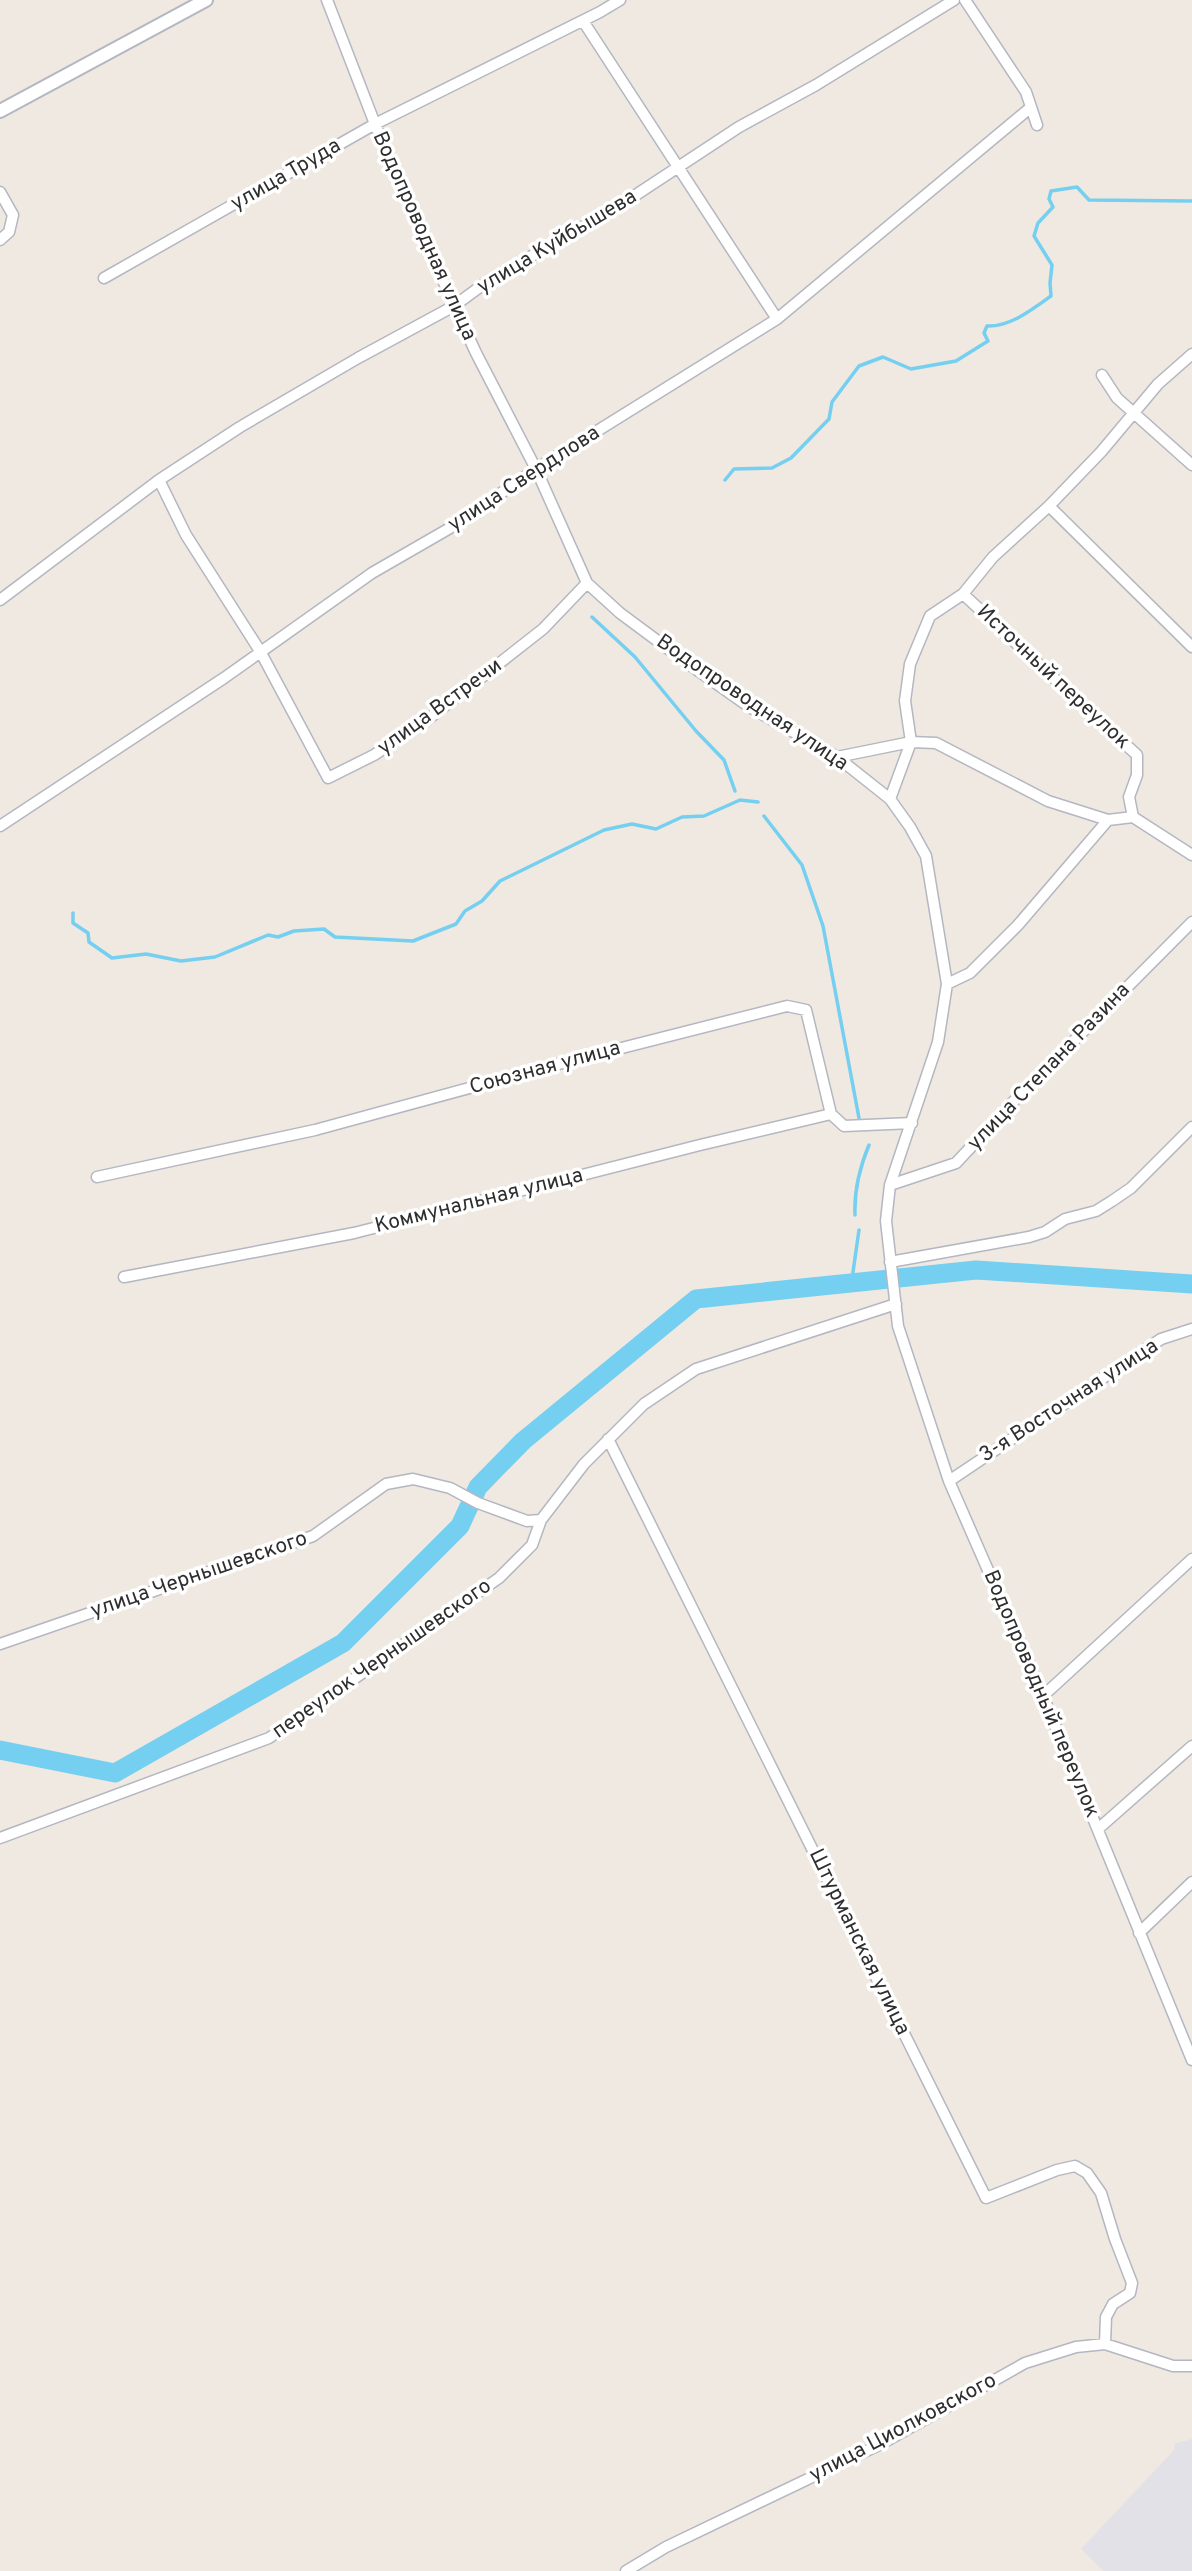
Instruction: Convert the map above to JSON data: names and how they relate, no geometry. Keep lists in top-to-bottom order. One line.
{"streets":{"street":["улица Труда","Водопроводная улица","улица Куйбышева","улица Свердлова","Источный переулок","улица Встречи","улица Степана Разина","Союзная улица","Коммунальная улица","3-я Восточная улица","улица Чернышевского","переулок Чернышевского","Водопроводный переулок","Штурманская улица","улица Циолковского"]},"crossings":[["улица Труда","Водопроводная улица"],["Водопроводная улица","улица Куйбышева"],["Водопроводная улица","улица Свердлова"],["Водопроводная улица","улица Встречи"],["Водопроводная улица","улица Степана Разина"],["Водопроводная улица","переулок Чернышевского"],["Водопроводная улица","Водопроводный переулок"],["улица Свердлова","улица Встречи"],["Союзная улица","Коммунальная улица"],["3-я Восточная улица","Водопроводный переулок"],["улица Чернышевского","переулок Чернышевского"],["переулок Чернышевского","Штурманская улица"],["Штурманская улица","улица Циолковского"]]}
